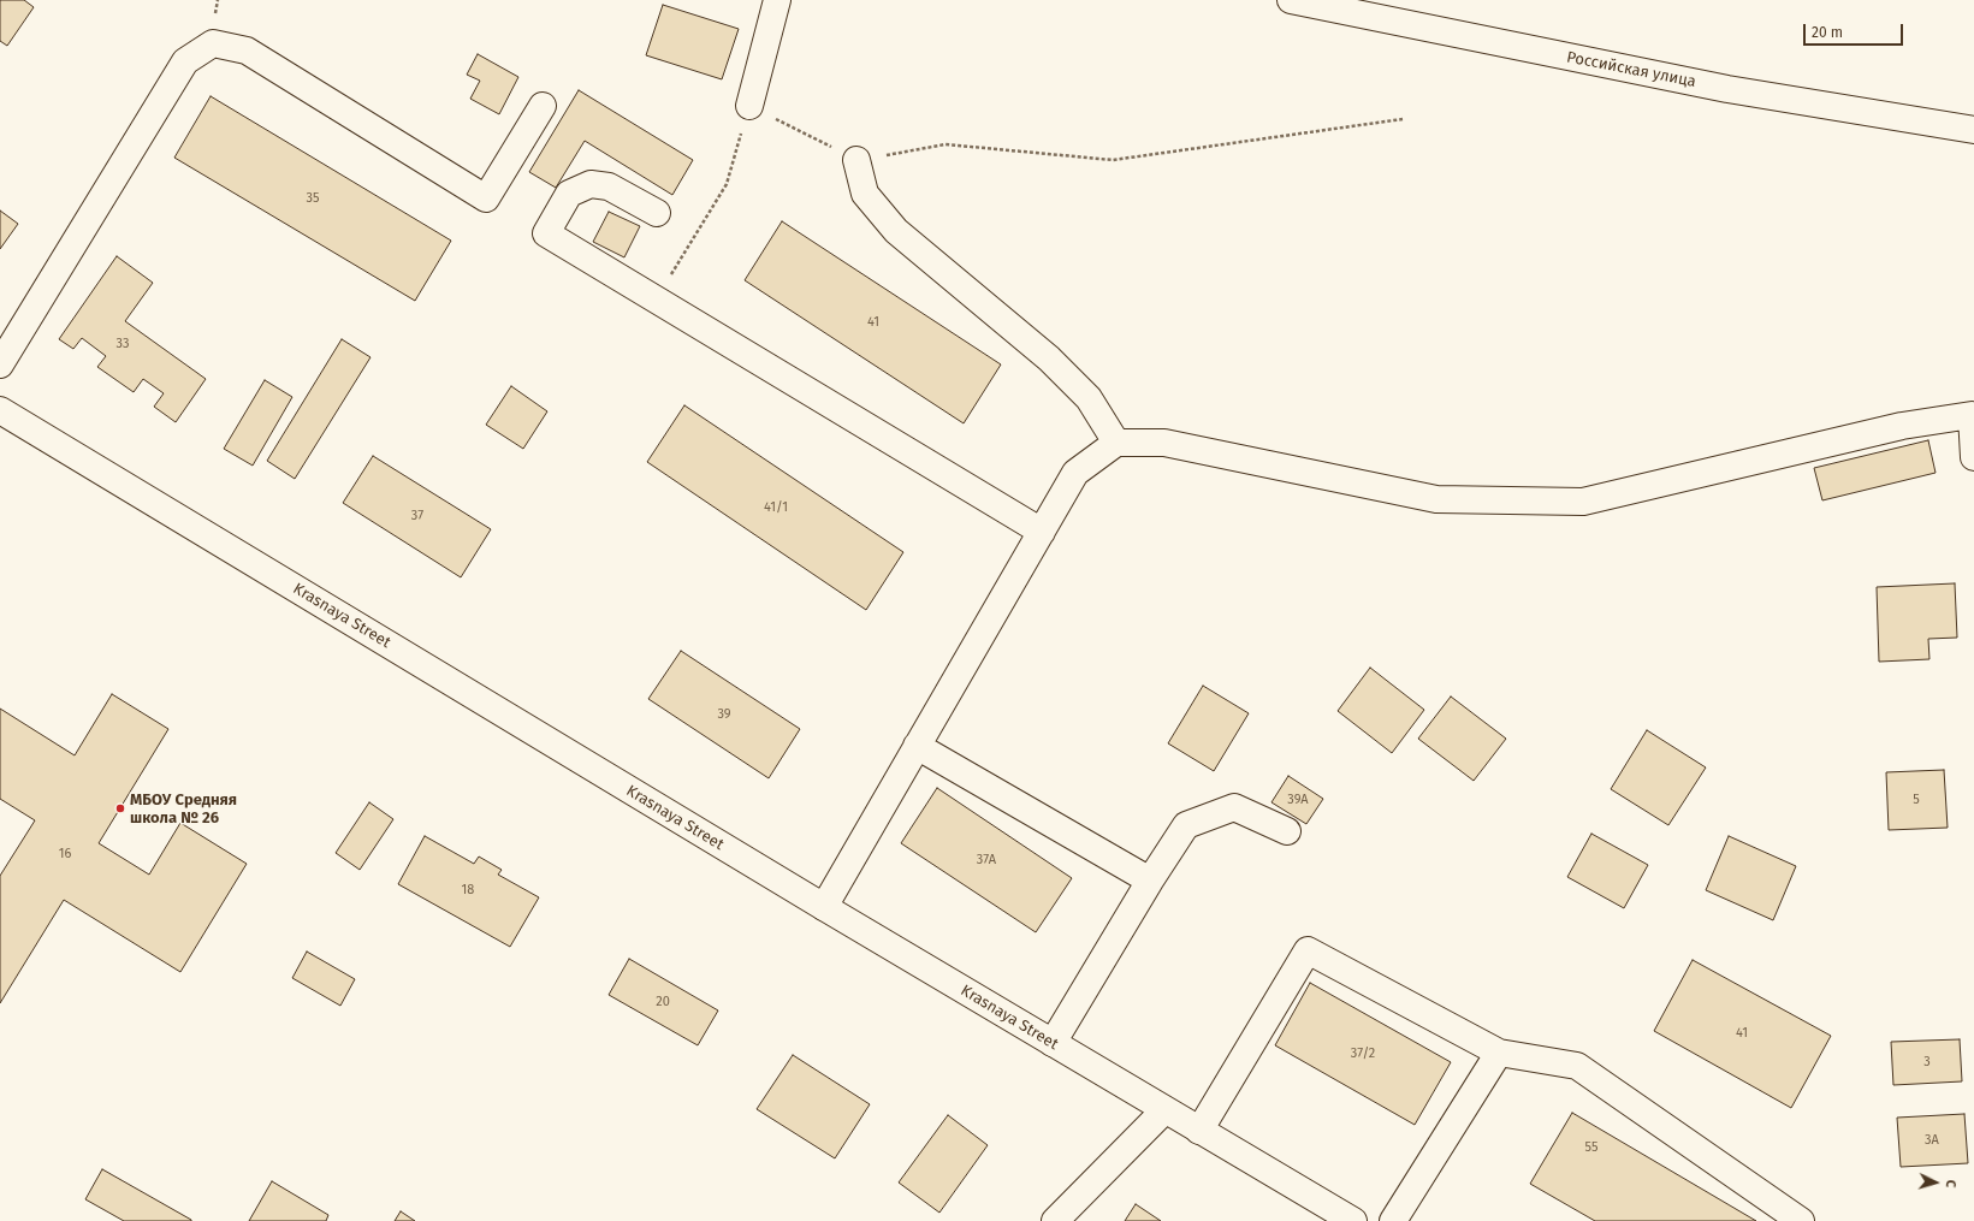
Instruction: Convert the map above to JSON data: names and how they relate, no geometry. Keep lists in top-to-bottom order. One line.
{"streets":{"street":["Российская улица","Krasnaya Street"]},"places":["МБОУ Средняя школа № 26"],"house_numbers":["35","41","33","41/1","37","39","39А","5","16","37A","18","20","41","37/2","3","3A","55"],"scale_bar":"20 m","north":"right"}
